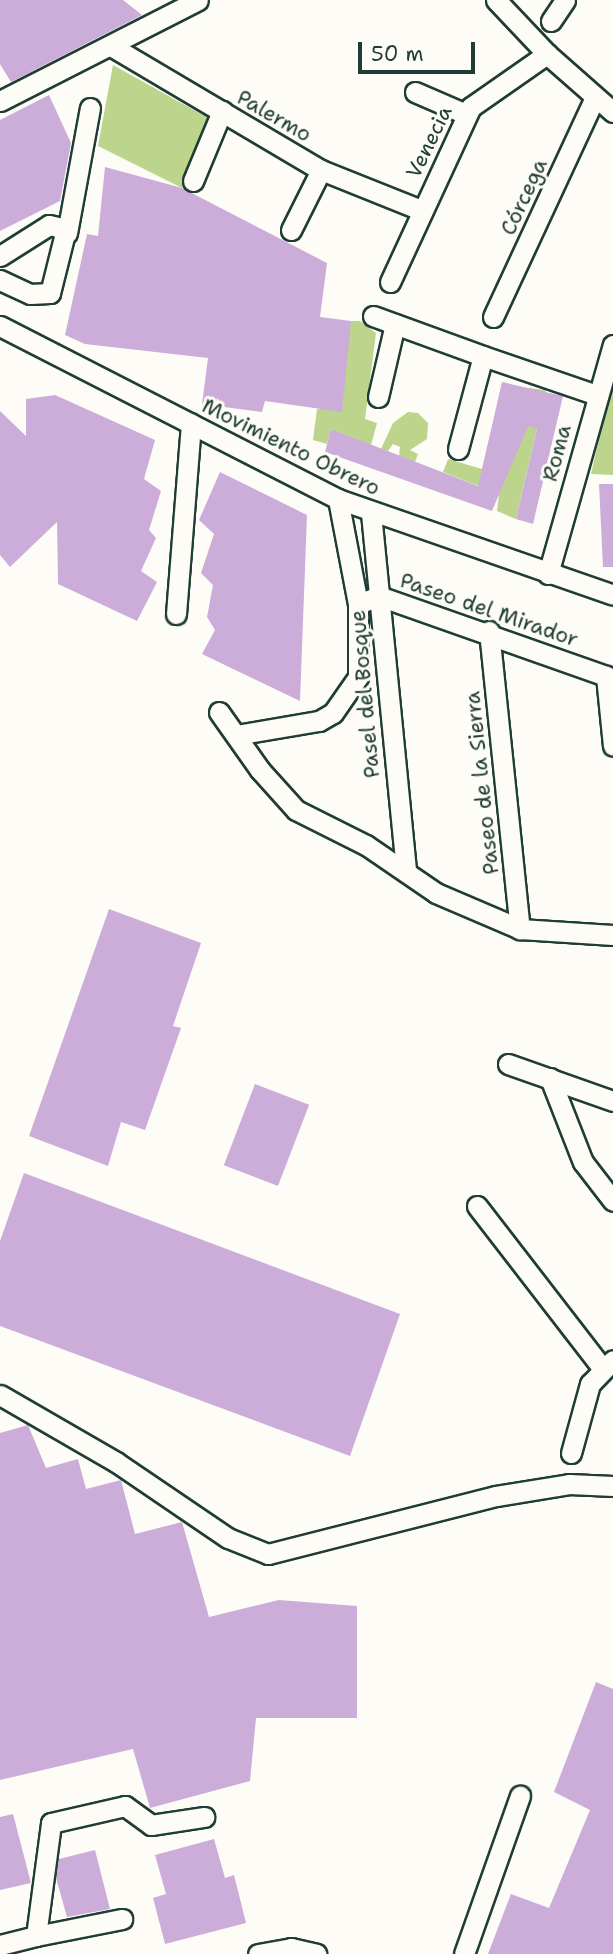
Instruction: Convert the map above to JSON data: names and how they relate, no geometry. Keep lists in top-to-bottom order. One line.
{"streets":{"street":["Palermo","Venecia","Córcega","Movimiento Obrero","Roma","Paseo del Mirador","Pasel del Bosque","Paseo de la Sierra"]},"crossings":[["Palermo","Venecia"],["Movimiento Obrero","Roma"],["Movimiento Obrero","Pasel del Bosque"],["Paseo del Mirador","Pasel del Bosque"],["Paseo del Mirador","Paseo de la Sierra"]],"scale_bar":"50 m"}
